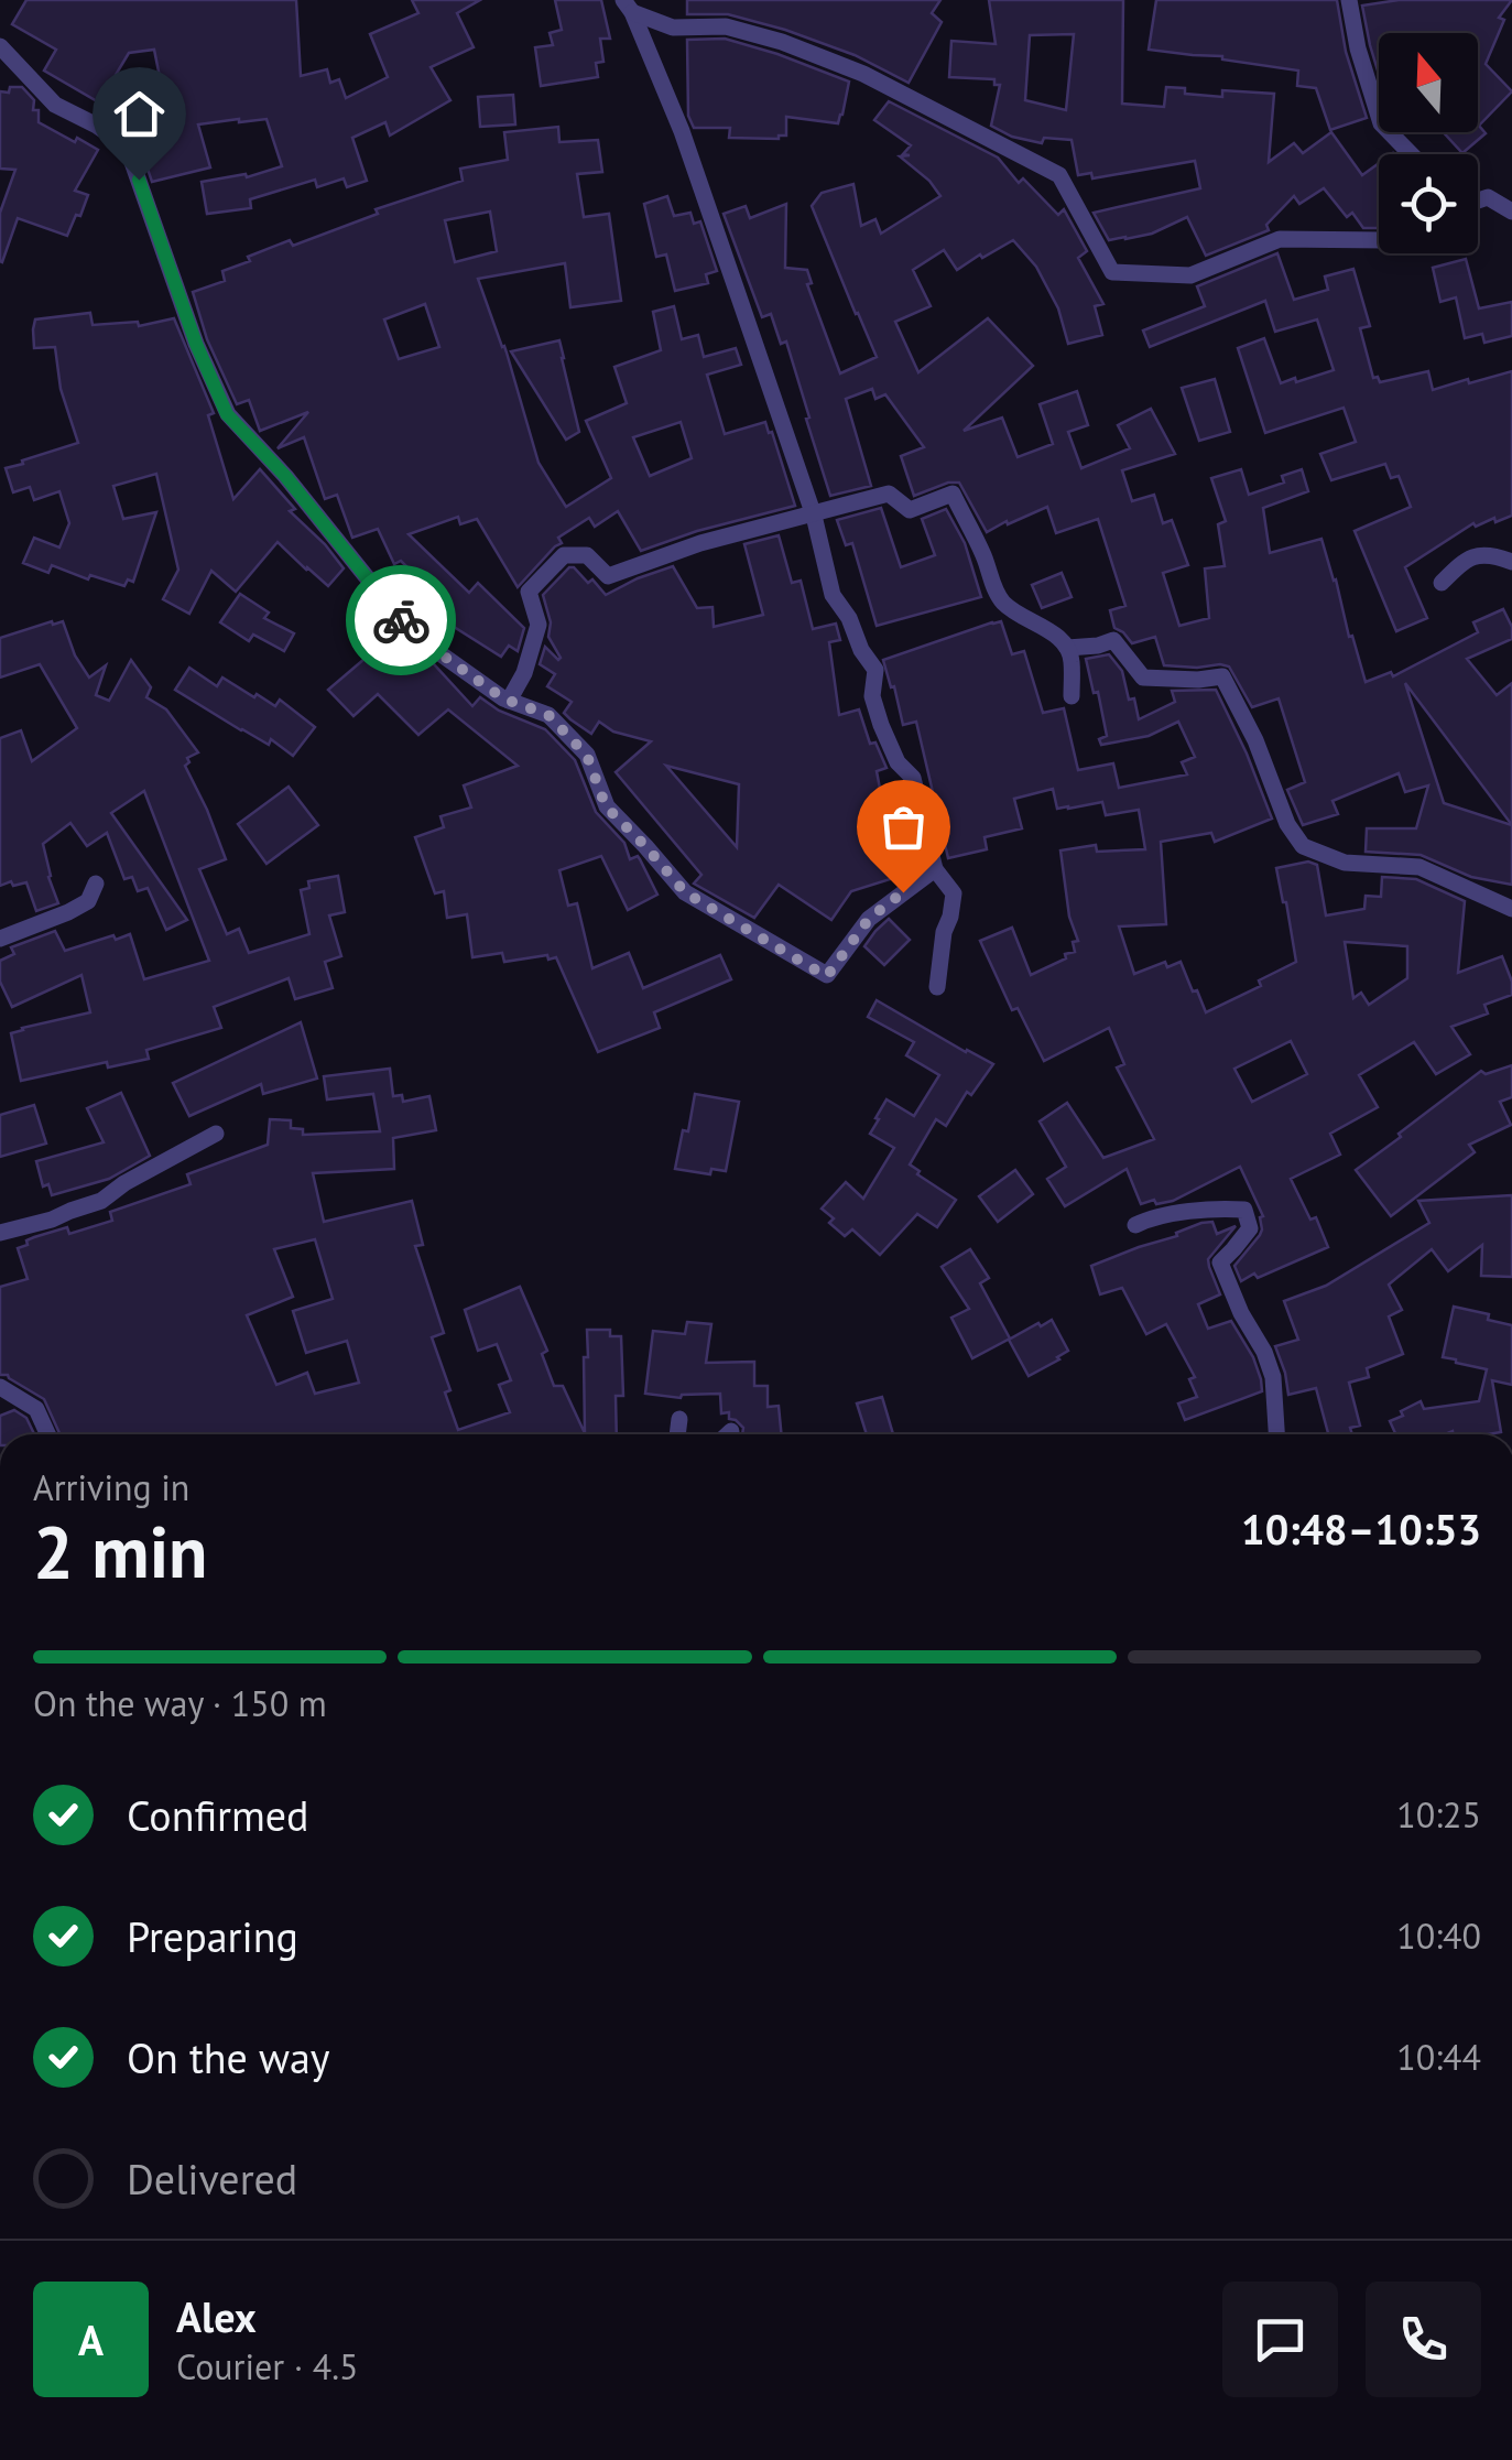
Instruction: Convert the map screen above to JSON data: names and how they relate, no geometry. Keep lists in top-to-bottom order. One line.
{"north":"top","page":{"heading":["2 min","Arriving in","10:48–10:53"],"panel":["Alex","Courier · 4.5"],"bar":"On the way · 150 m","list":[["Confirmed","10:25"],["Preparing","10:40"],["On the way","10:44"],"Delivered"],"round":"A"}}
